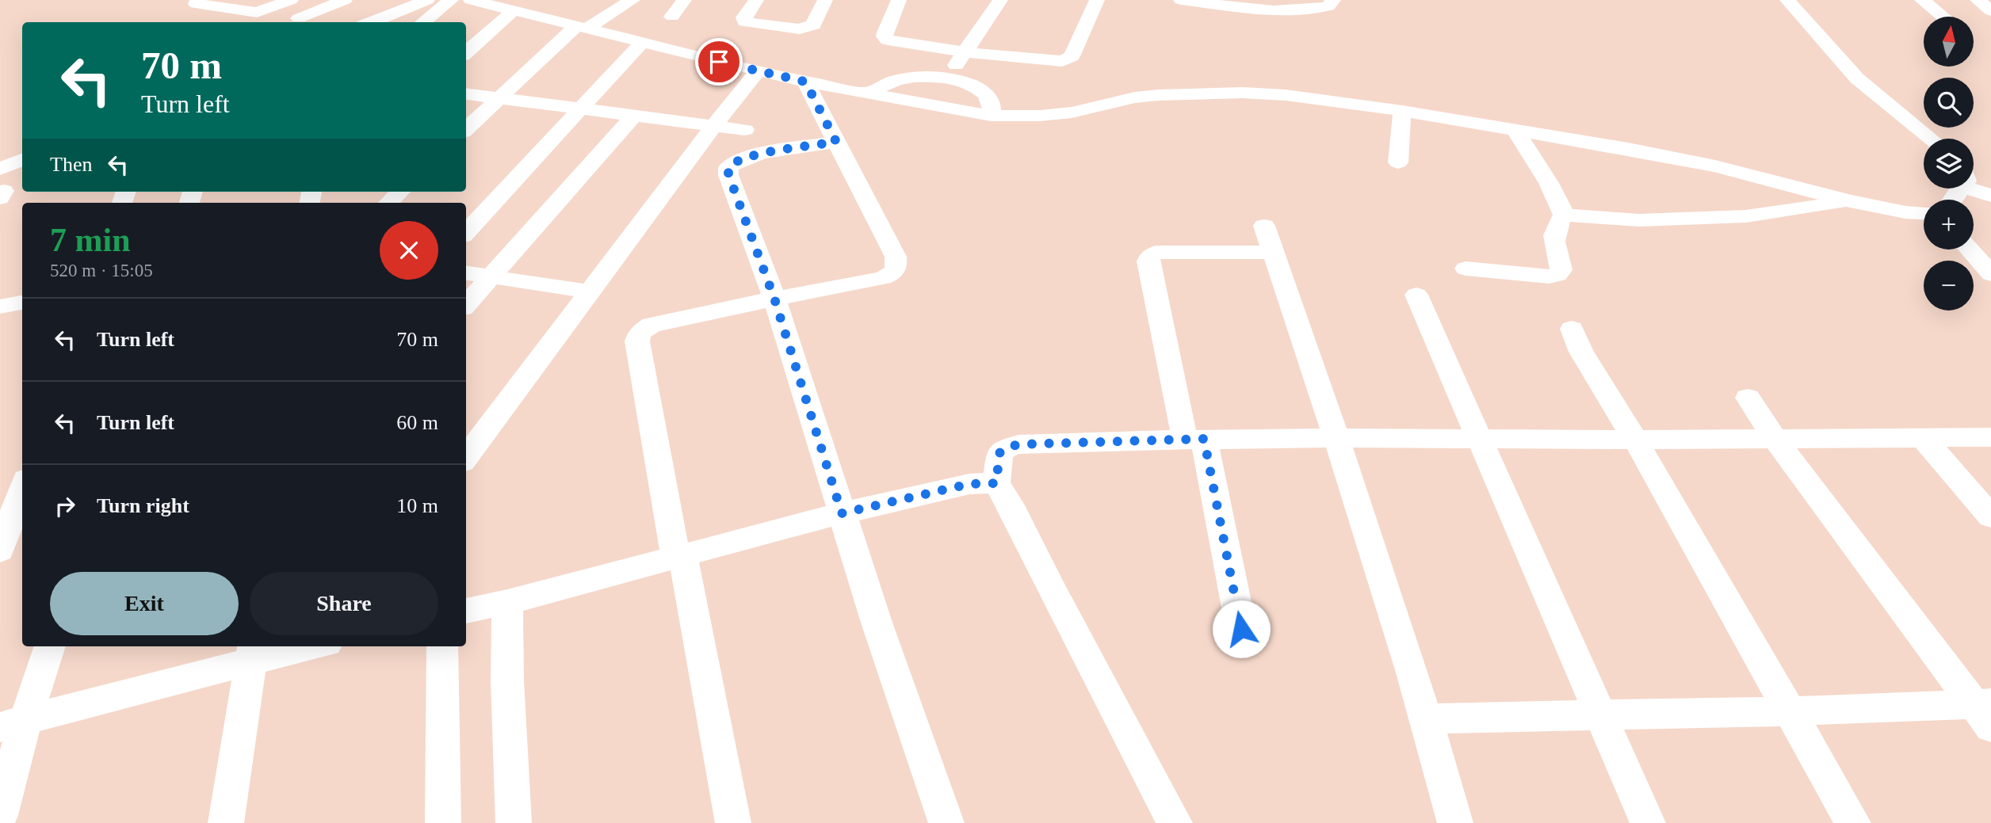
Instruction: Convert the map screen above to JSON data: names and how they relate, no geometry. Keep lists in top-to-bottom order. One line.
{"north":"top","page":{"map_buttons":["+","−"],"turn":["70 m","Turn left"],"then":"Then","heading":["7 min","520 m · 15:05"],"list":[{"name":"Turn left","value":"70 m"},{"name":"Turn left","value":"60 m"},{"name":"Turn right","value":"10 m"}],"buttons":["Exit","Share"]}}
